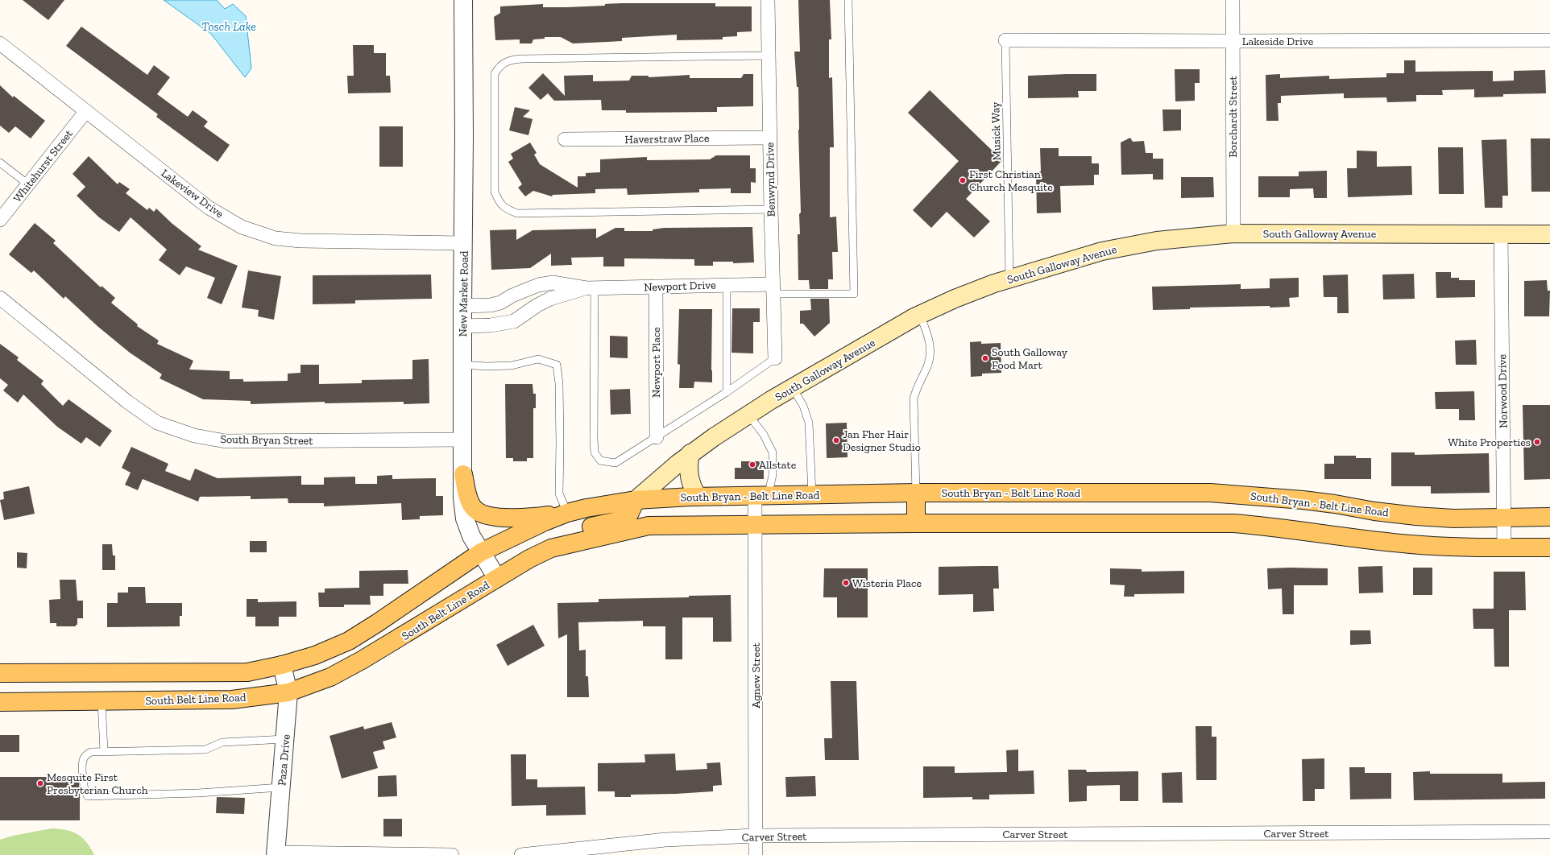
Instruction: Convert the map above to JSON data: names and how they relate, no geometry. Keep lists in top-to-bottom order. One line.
{"streets":{"main road":["South Galloway Avenue","South Bryan - Belt Line Road","South Belt Line Road"],"street":["Lakeside Drive","Borchardt Street","Haverstraw Place","Whitehurst Street","Benwynd Drive","Lakeview Drive","Newport Drive","New Market Road","Newport Place","Norwood Drive","South Bryan Street","Agnew Street","Paza Drive","Carver Street"],"lane":["Musick Way"]},"crossings":[["Lakeside Drive","Borchardt Street"],["Lakeside Drive","Musick Way"],["Borchardt Street","South Galloway Avenue"],["Musick Way","South Galloway Avenue"],["Haverstraw Place","Benwynd Drive"],["Whitehurst Street","Lakeview Drive"],["Benwynd Drive","Newport Drive"],["Lakeview Drive","New Market Road"],["South Galloway Avenue","Norwood Drive"],["South Galloway Avenue","South Bryan - Belt Line Road"],["South Galloway Avenue","Agnew Street"],["Newport Drive","New Market Road"],["Newport Drive","Newport Place"],["New Market Road","South Bryan Street"],["New Market Road","South Bryan - Belt Line Road"],["New Market Road","South Belt Line Road"],["Norwood Drive","South Bryan - Belt Line Road"],["South Bryan - Belt Line Road","Agnew Street"],["South Belt Line Road","Paza Drive"],["Agnew Street","Carver Street"]],"water":["Tosch Lake"],"places":["First Christian Church Mesquite","South Galloway Food Mart","Jan Fher Hair Designer Studio","White Properties","Allstate","Wisteria Place","Mesquite First Presbyterian Church"]}
